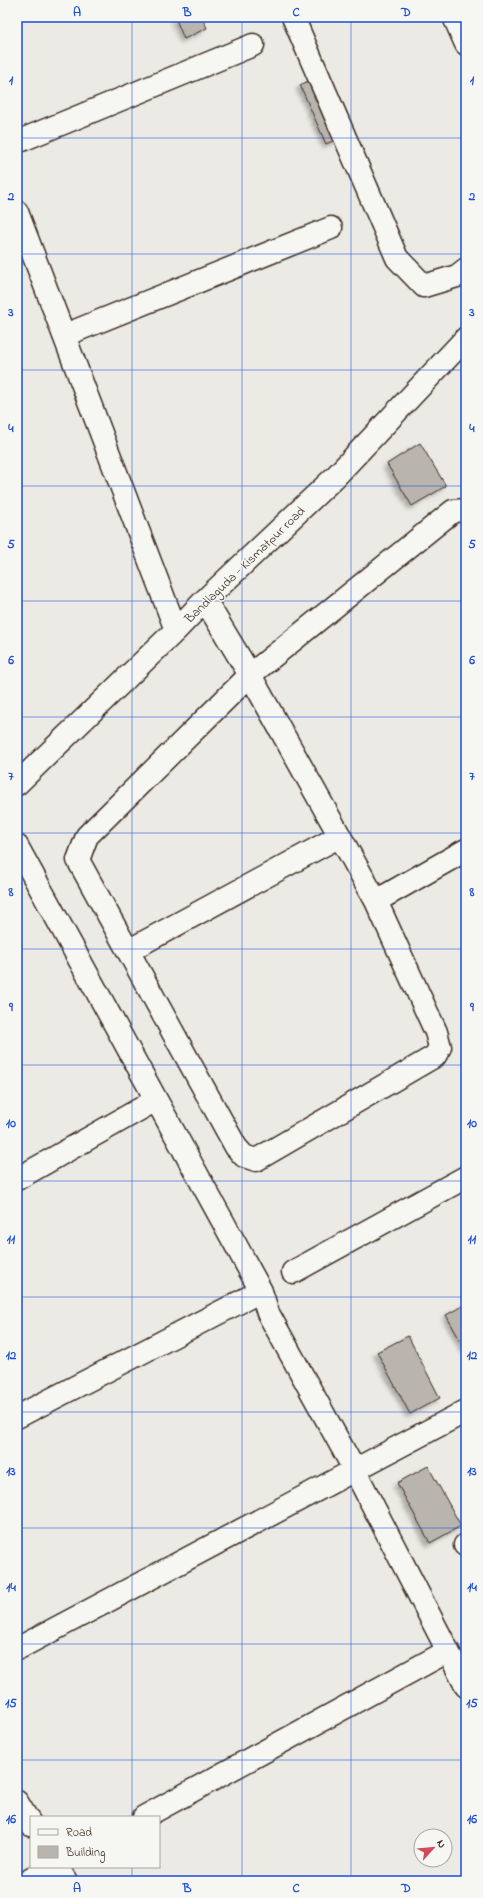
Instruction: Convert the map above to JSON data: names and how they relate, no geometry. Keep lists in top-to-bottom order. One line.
{"streets":{"street":["Bandlaguda - Kismatpur road"]},"legend":["Road","Building"],"north":"top right","grid":{"columns":["A","B","C","D"],"rows":["1","2","3","4","5","6","7","8","9","10","11","12","13","14","15","16"]}}
